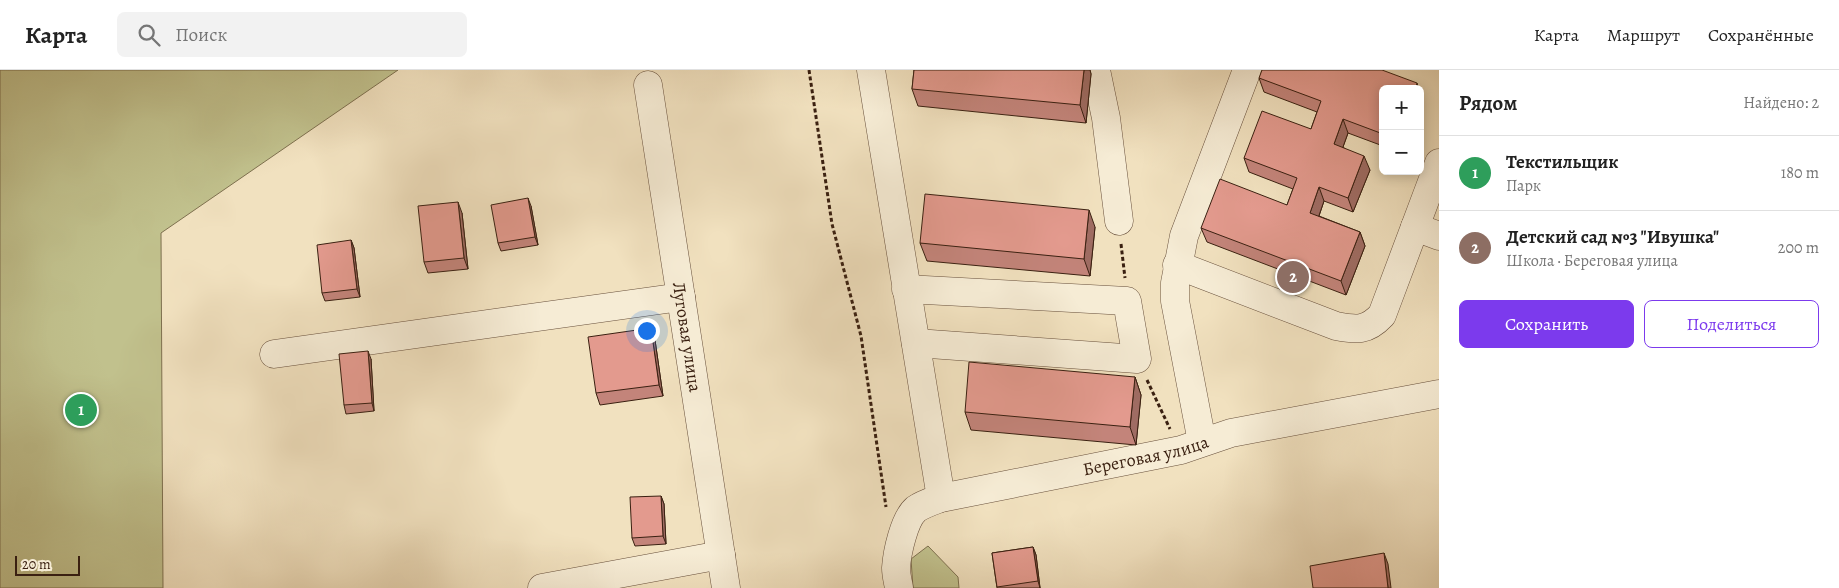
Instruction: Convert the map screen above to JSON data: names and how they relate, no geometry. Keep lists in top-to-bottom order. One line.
{"streets":{"street":["Луговая улица","Береговая улица"]},"scale_bar":"20 m","page":{"header":"Карта","search":"Поиск","nav":["Карта","Маршрут","Сохранённые"],"heading":["Рядом","Найдено: 2"],"map_buttons":["+","−"],"list":[{"mark":"1","name":"Текстильщик","note":"Парк","value":"180 m"},{"mark":"2","name":"Детский сад №3 \"Ивушка\"","note":"Школа · Береговая улица","value":"200 m"}],"pins":["2","1"],"buttons":["Сохранить","Поделиться"],"scale":"20 m"}}
